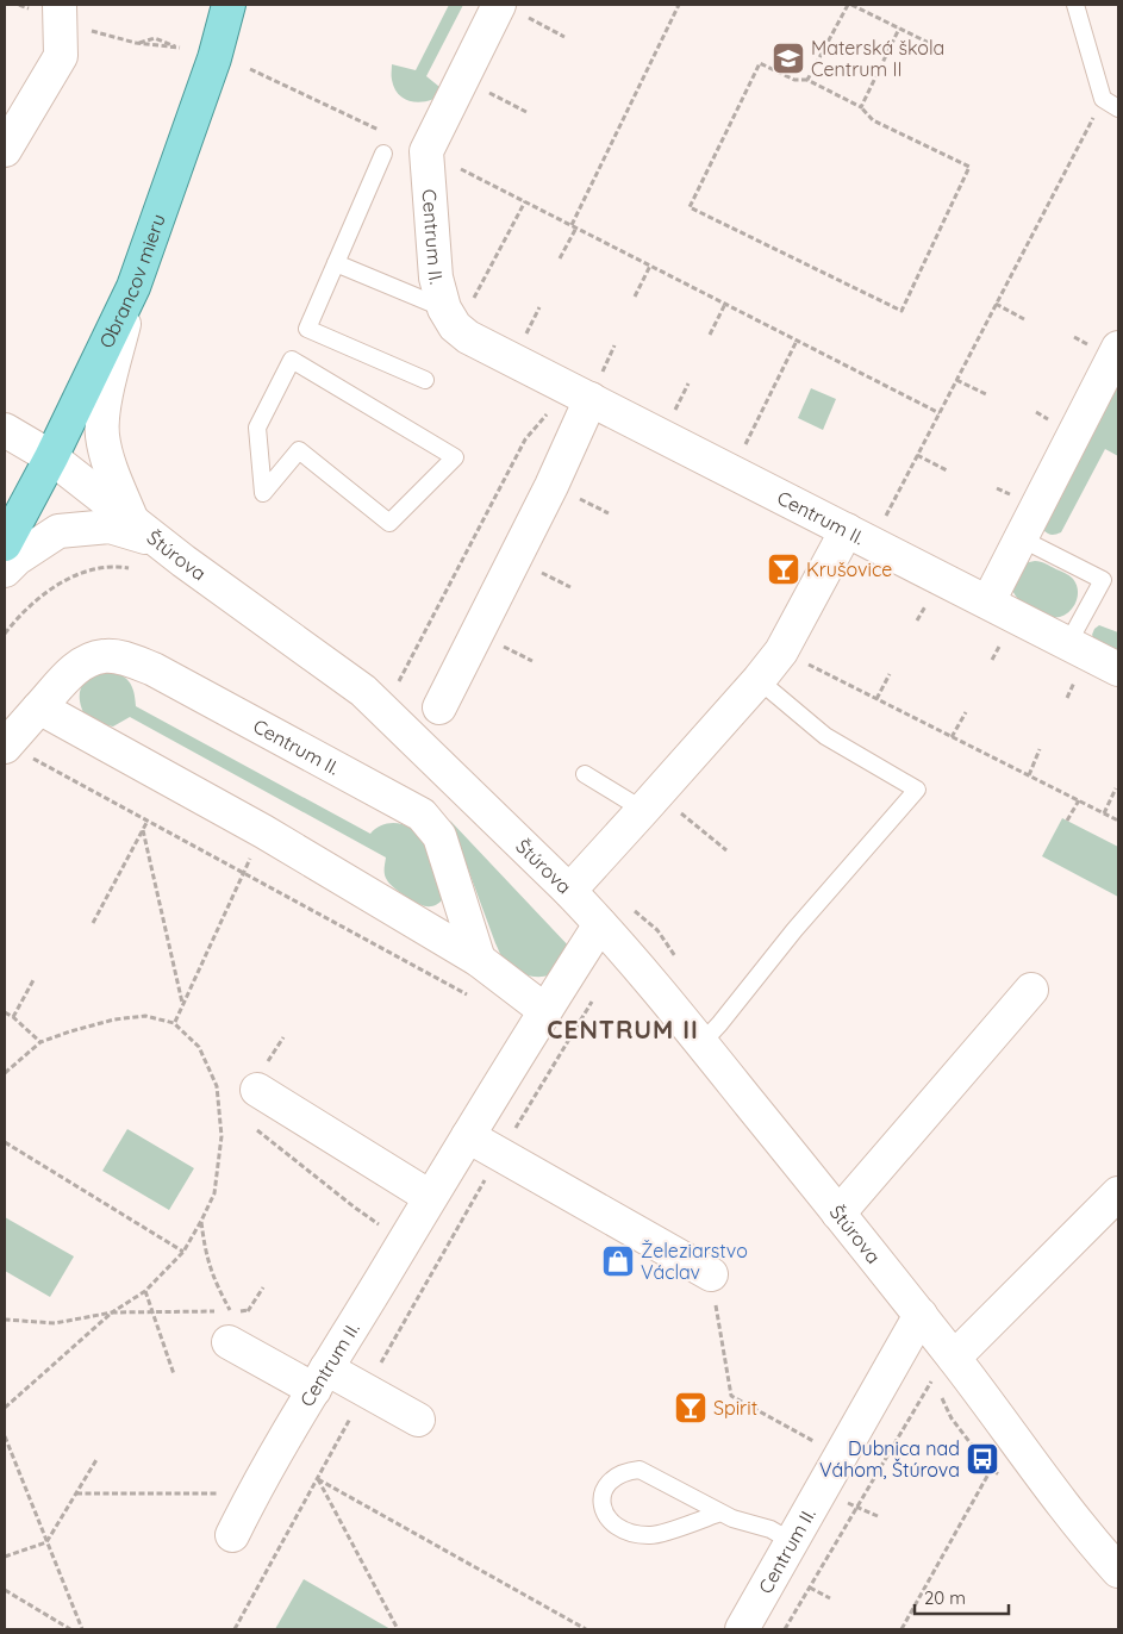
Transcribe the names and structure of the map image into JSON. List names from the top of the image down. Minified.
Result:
{"streets":{"main road":["Obrancov mieru"],"street":["Centrum II.","Štúrova"]},"crossings":[["Centrum II.","Štúrova"],["Obrancov mieru","Štúrova"]],"districts":["CENTRUM II"],"places":{"school or university":["Materská škola Centrum II"],"bar":["Krušovice","Spirit"],"shop":["Železiarstvo Václav"],"bus stop":["Dubnica nad Váhom, Štúrova"]},"scale_bar":"20 m"}
